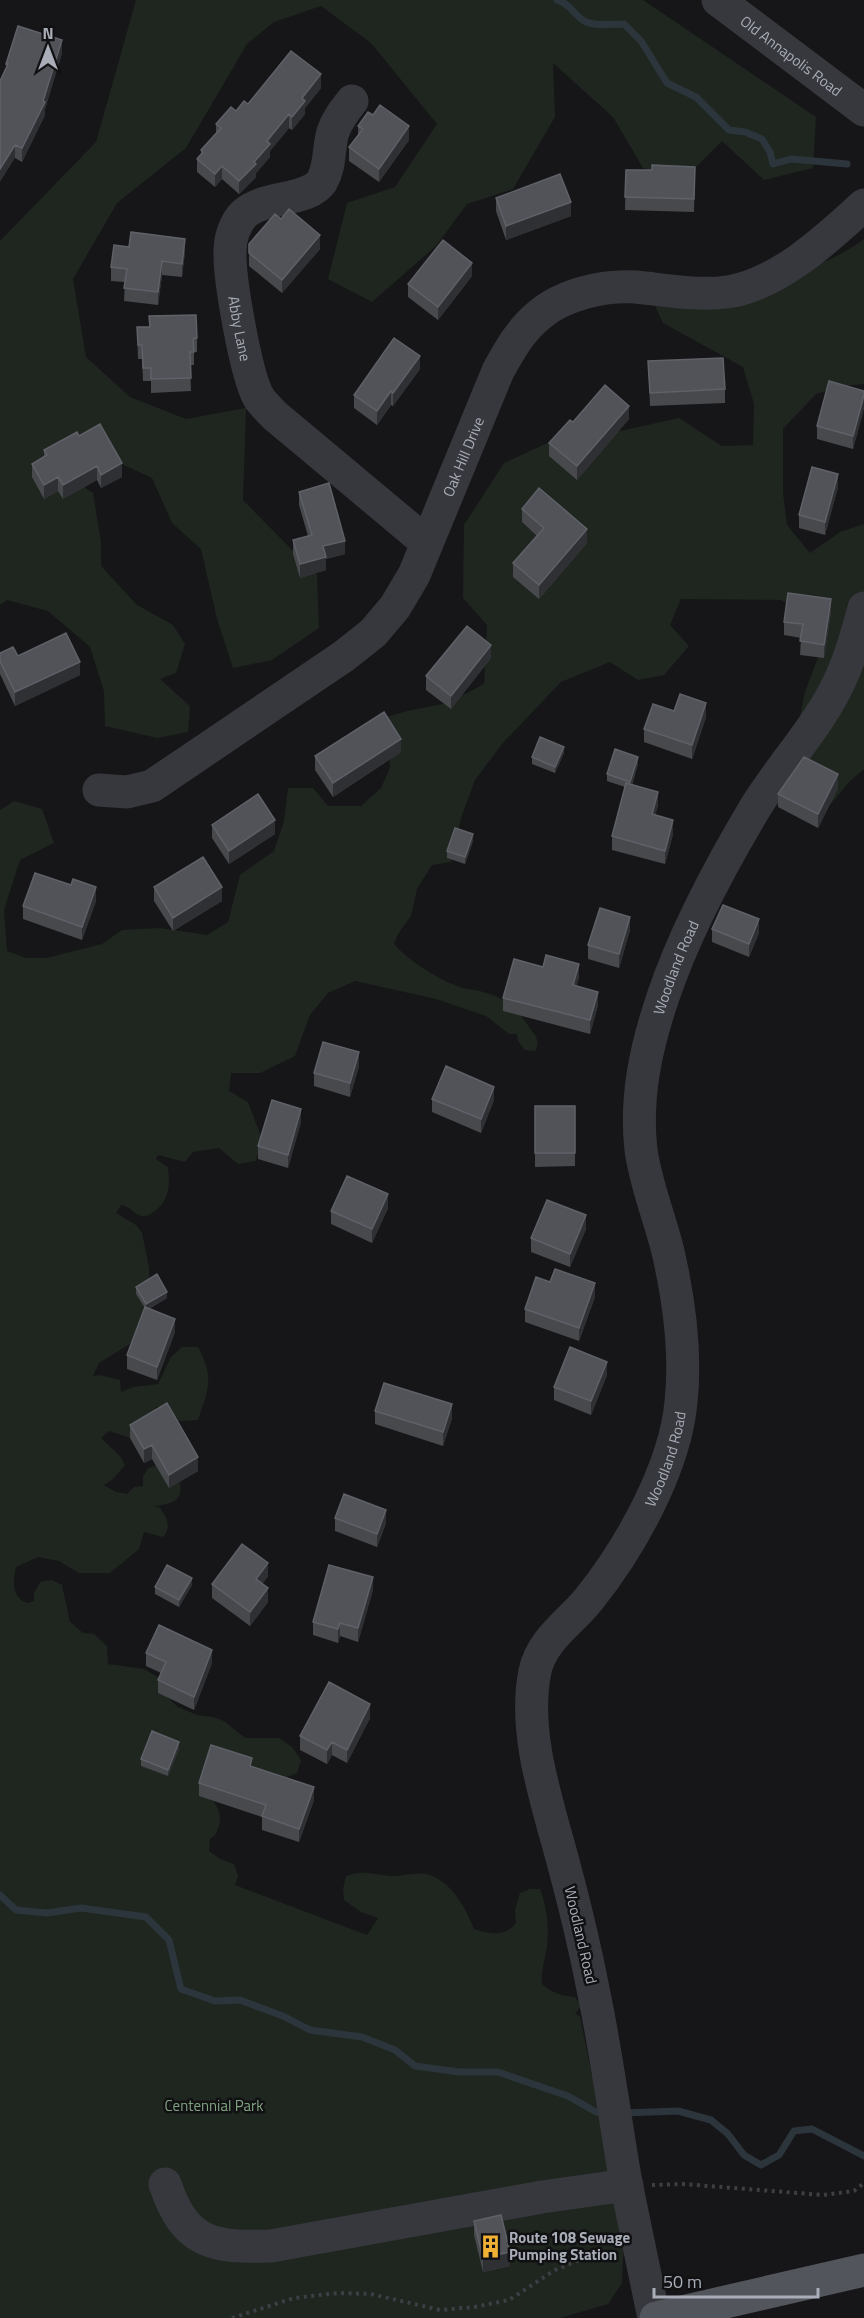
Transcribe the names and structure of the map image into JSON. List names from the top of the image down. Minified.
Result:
{"streets":{"street":["Old Annapolis Road","Abby Lane","Oak Hill Drive","Woodland Road"]},"crossings":[["Abby Lane","Oak Hill Drive"]],"parks":["Centennial Park"],"places":{"building":["Route 108 Sewage Pumping Station"]},"scale_bar":"50 m","north":"top"}
